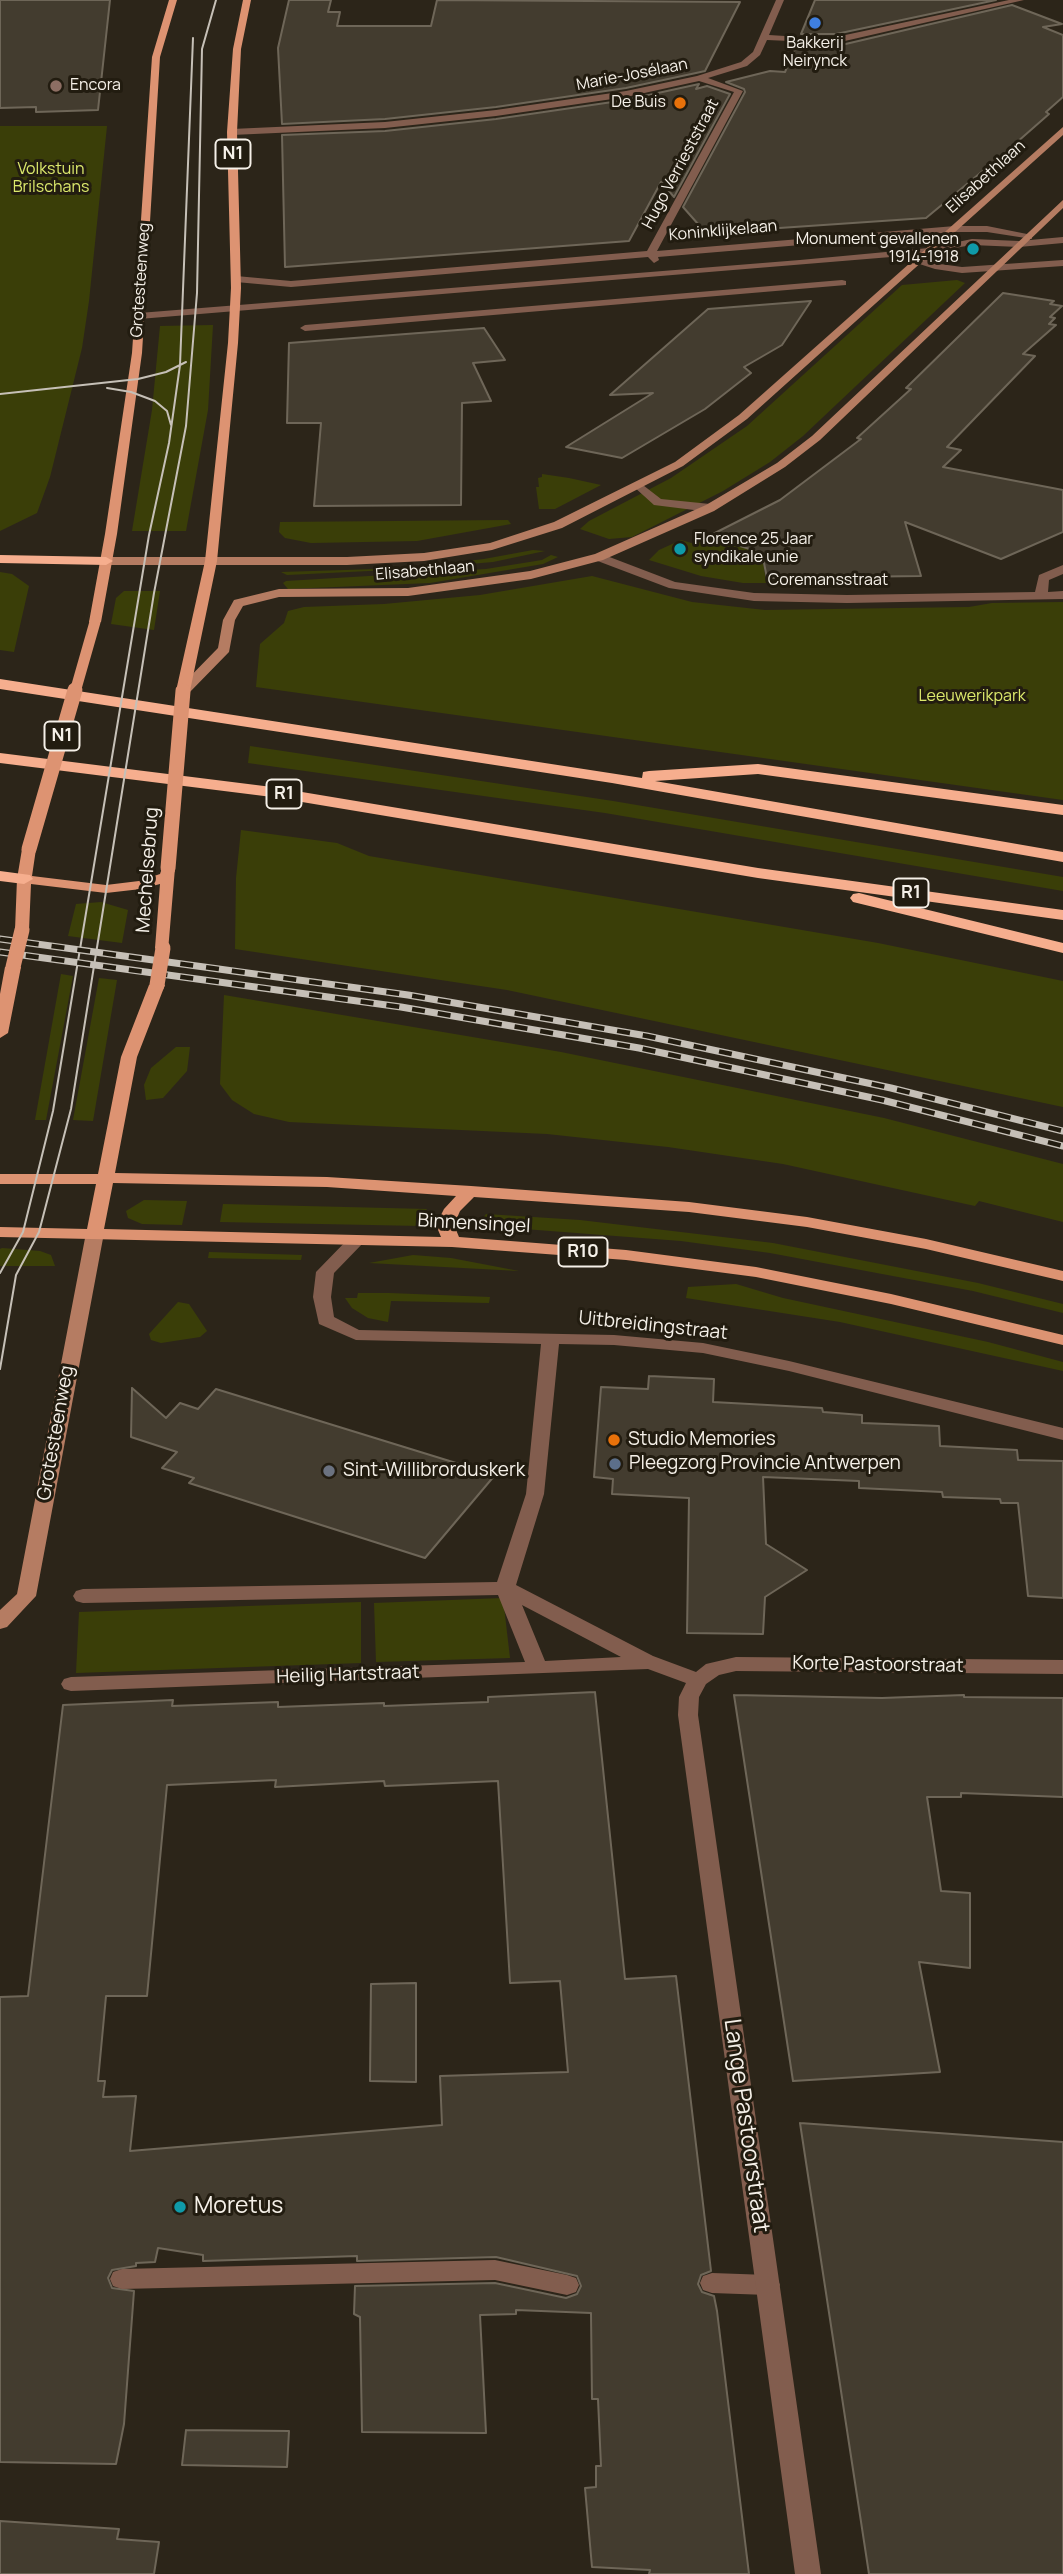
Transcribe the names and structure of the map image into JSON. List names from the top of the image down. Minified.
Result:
{"streets":{"highway":["R1"],"main road":["N1","Elisabethlaan","Grotesteenweg","Mechelsebrug","Binnensingel","R10"],"street":["Marie-Josélaan","Hugo Verrieststraat","Koninklijkelaan","Coremansstraat","Uitbreidingstraat","Korte Pastoorstraat","Heilig Hartstraat","Lange Pastoorstraat"]},"crossings":[["Marie-Josélaan","N1"],["Marie-Josélaan","Hugo Verrieststraat"],["N1","Elisabethlaan"],["N1","Koninklijkelaan"],["N1","Grotesteenweg"],["N1","Mechelsebrug"],["Hugo Verrieststraat","Koninklijkelaan"],["Elisabethlaan","Koninklijkelaan"],["Elisabethlaan","Grotesteenweg"],["Elisabethlaan","Coremansstraat"],["Elisabethlaan","Mechelsebrug"],["Koninklijkelaan","Grotesteenweg"],["Grotesteenweg","Mechelsebrug"],["Grotesteenweg","Binnensingel"],["Mechelsebrug","Binnensingel"],["Binnensingel","Uitbreidingstraat"],["Korte Pastoorstraat","Lange Pastoorstraat"]],"parks":["Volkstuin Brilschans","Leeuwerikpark"],"places":["Bakkerij Neirynck","Encora","De Buis","Monument gevallenen 1914-1918","Florence 25 Jaar syndikale unie","Studio Memories","Pleegzorg Provincie Antwerpen","Sint-Willibrorduskerk","Moretus"]}
